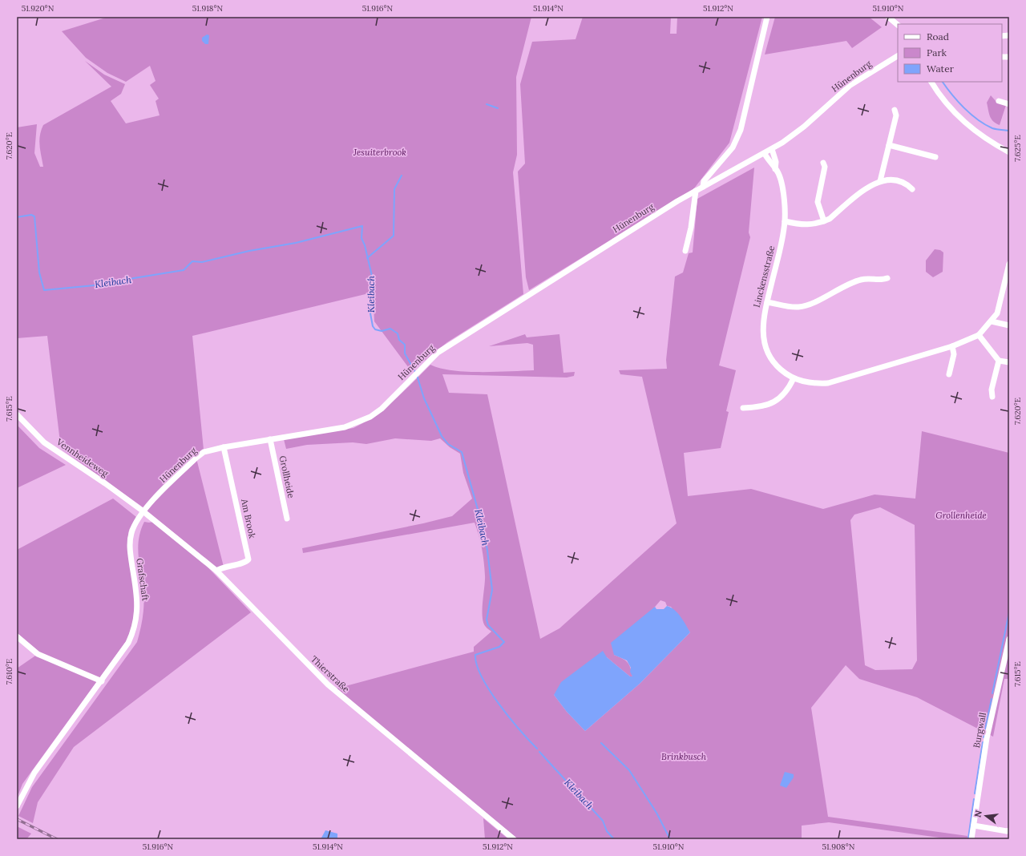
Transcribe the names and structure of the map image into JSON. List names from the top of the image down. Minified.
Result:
{"streets":{"street":["Hünenburg","Linckensstraße","Vennheideweg","Grollheide","Am Brook","Grafschaft","Thierstraße","Burgwall"]},"crossings":[["Hünenburg","Linckensstraße"],["Hünenburg","Vennheideweg"],["Hünenburg","Grollheide"],["Hünenburg","Am Brook"],["Hünenburg","Grafschaft"],["Hünenburg","Thierstraße"],["Vennheideweg","Grafschaft"],["Vennheideweg","Thierstraße"],["Am Brook","Thierstraße"],["Grafschaft","Thierstraße"]],"water":["Kleibach"],"parks":["Jesuiterbrook","Grollenheide","Brinkbusch"],"legend":["Road","Park","Water"],"north":"left","coordinates":["51.920°N","51.918°N","51.916°N","51.914°N","51.912°N","51.910°N","7.620°E","7.625°E","7.615°E","7.610°E","51.908°N"]}
